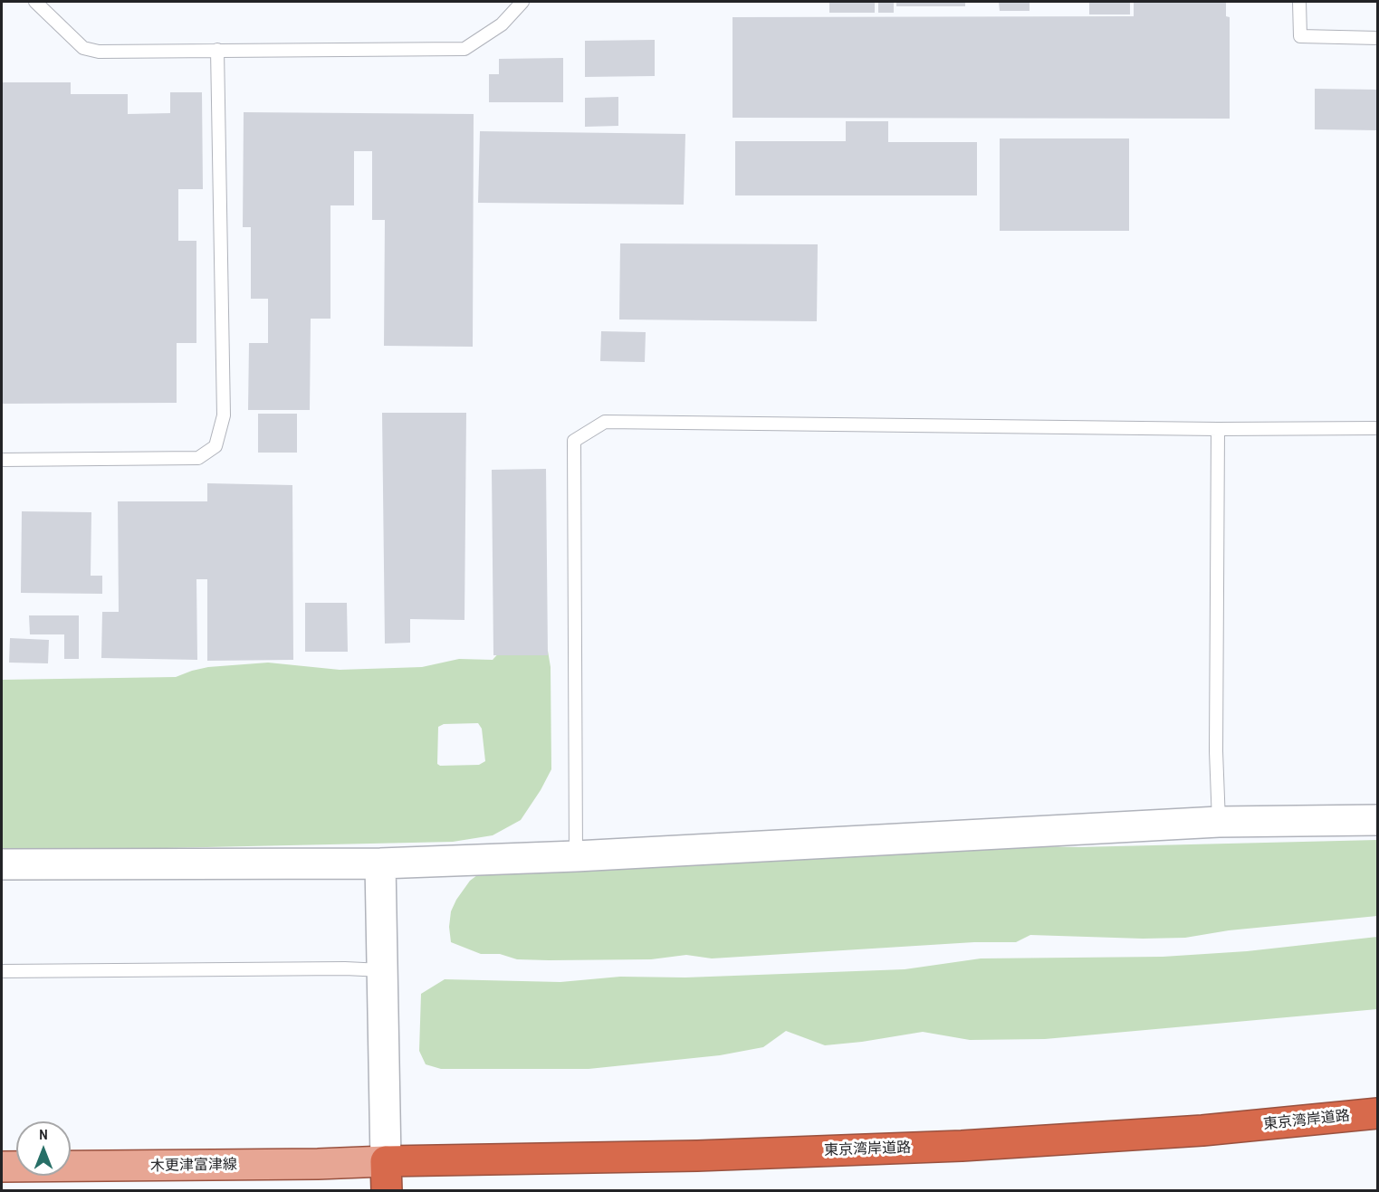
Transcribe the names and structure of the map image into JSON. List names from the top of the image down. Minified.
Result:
{"streets":{"highway":["東京湾岸道路"],"main road":["木更津富津線"]},"crossings":[["東京湾岸道路","木更津富津線"]],"north":"top"}
